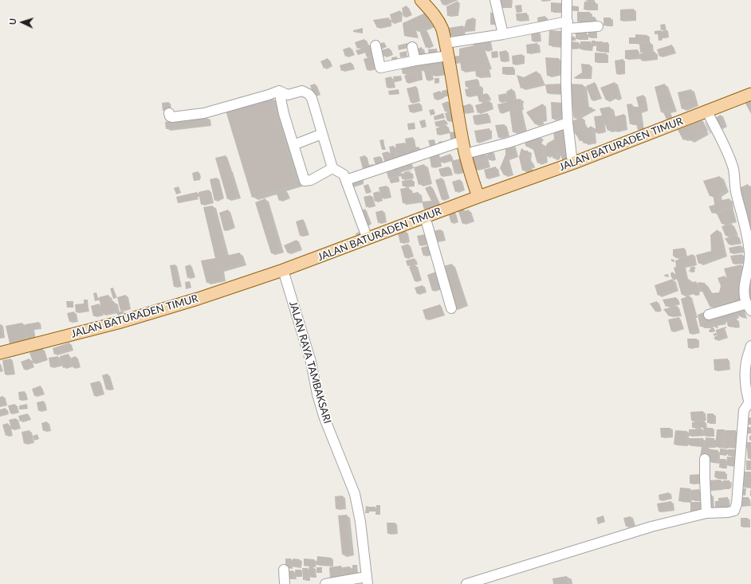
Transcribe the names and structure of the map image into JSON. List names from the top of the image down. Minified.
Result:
{"streets":{"main road":["JALAN BATURADEN TIMUR"],"street":["JALAN RAYA TAMBAKSARI"]},"crossings":[["JALAN BATURADEN TIMUR","JALAN RAYA TAMBAKSARI"]],"north":"left"}
